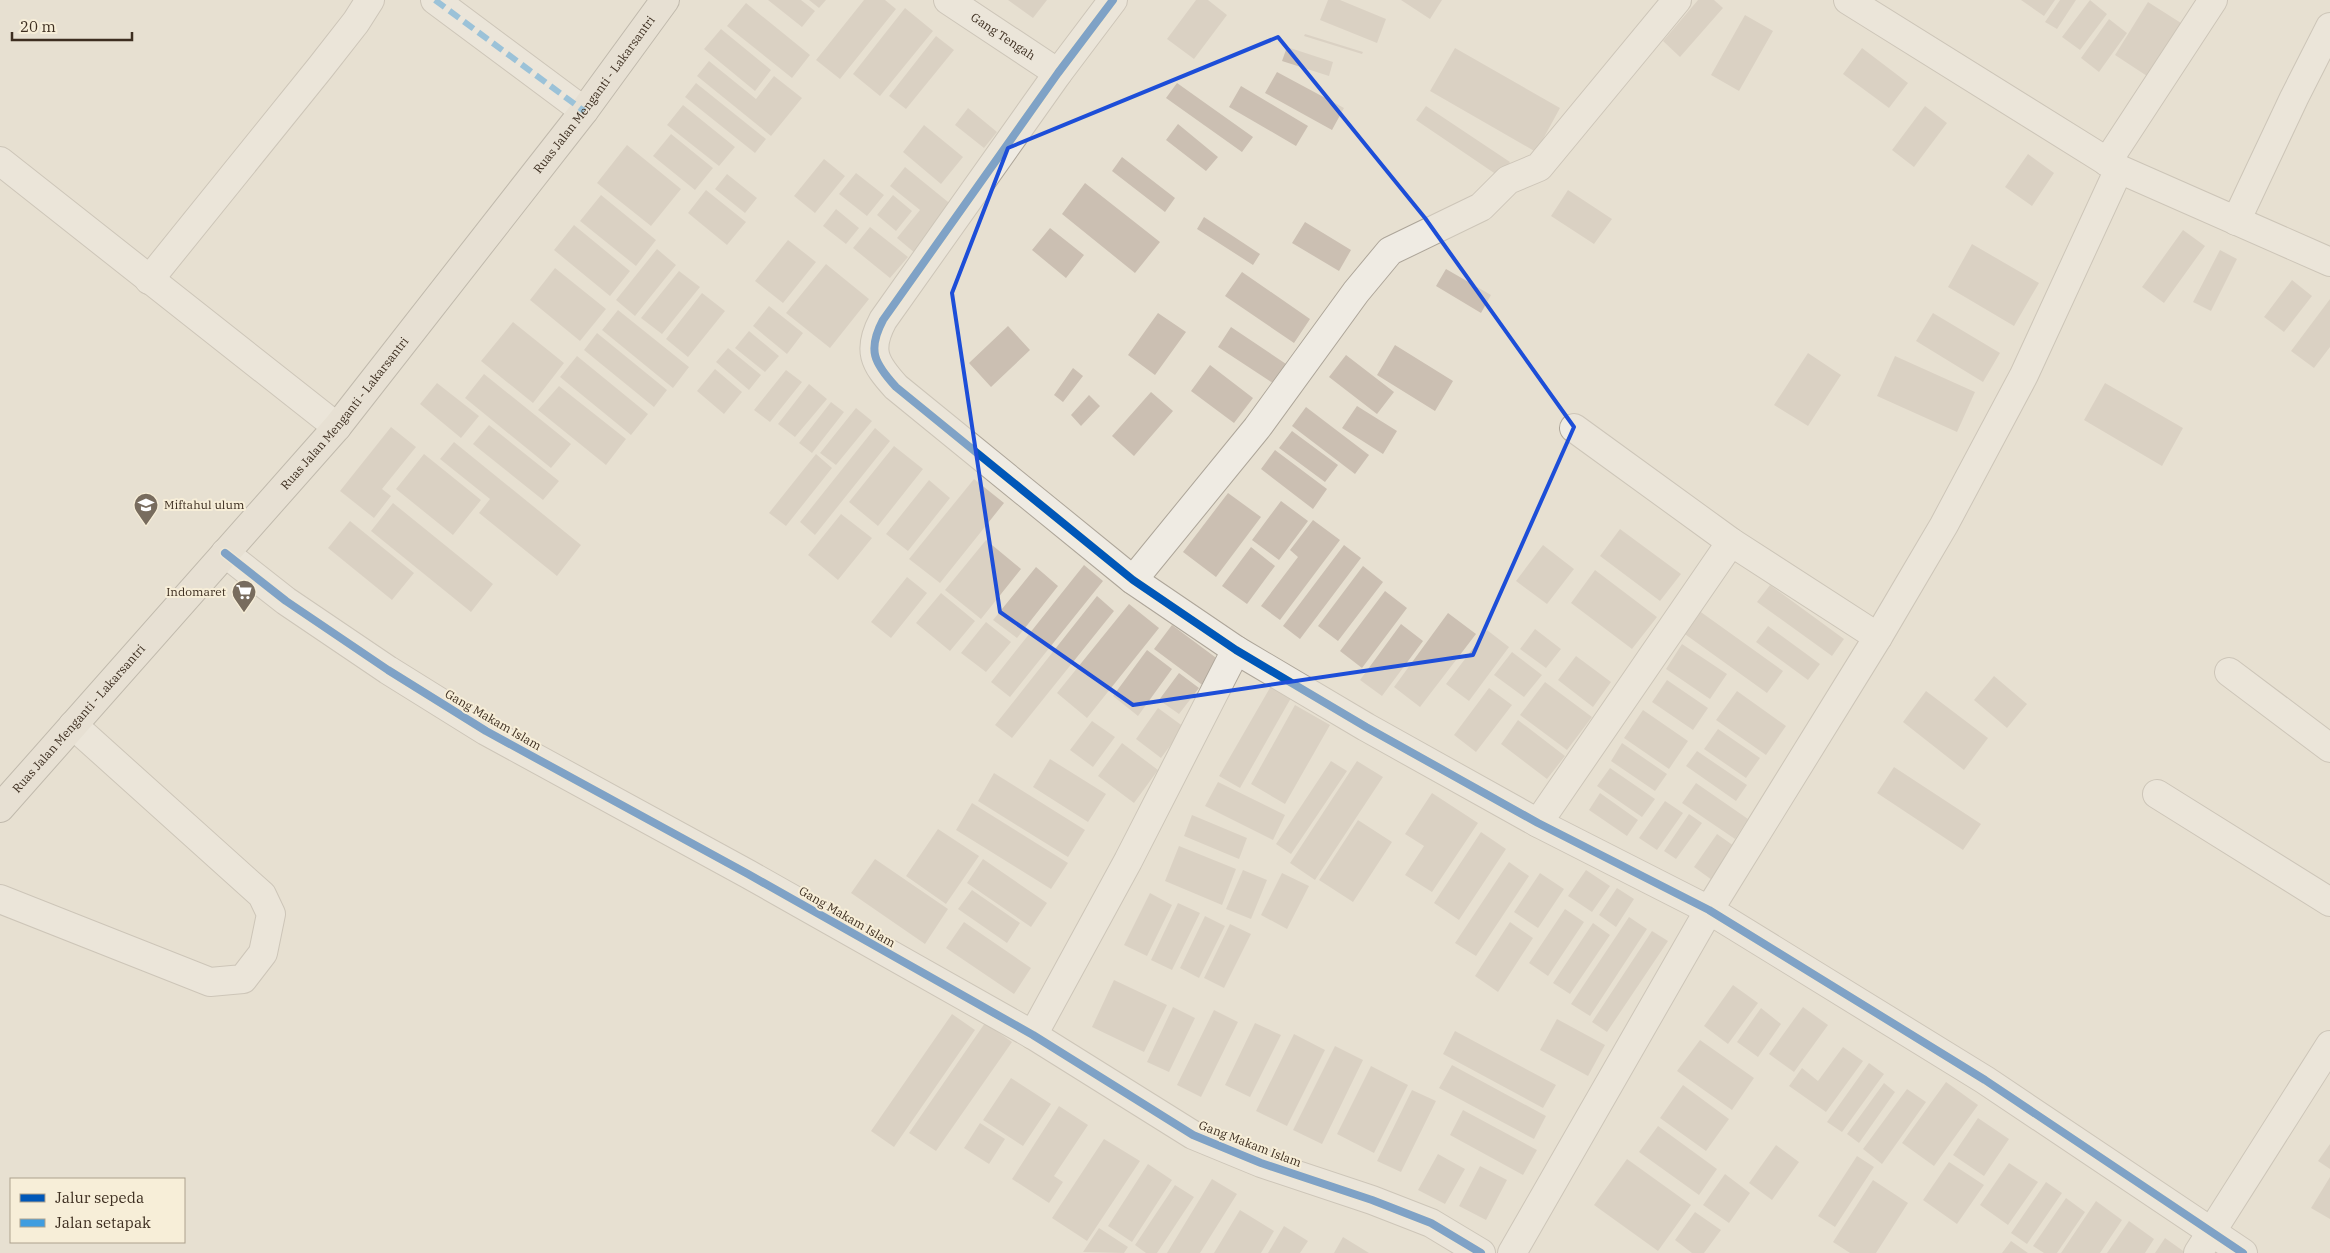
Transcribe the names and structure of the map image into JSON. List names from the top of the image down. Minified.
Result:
{"streets":{"main road":["Ruas Jalan Menganti - Lakarsantri"],"street":["Gang Tengah","Gang Makam Islam"]},"crossings":[["Ruas Jalan Menganti - Lakarsantri","Gang Makam Islam"]],"places":{"school or university":["Miftahul ulum"],"supermarket":["Indomaret"]},"legend":["Jalur sepeda","Jalan setapak"],"scale_bar":"20 m"}
